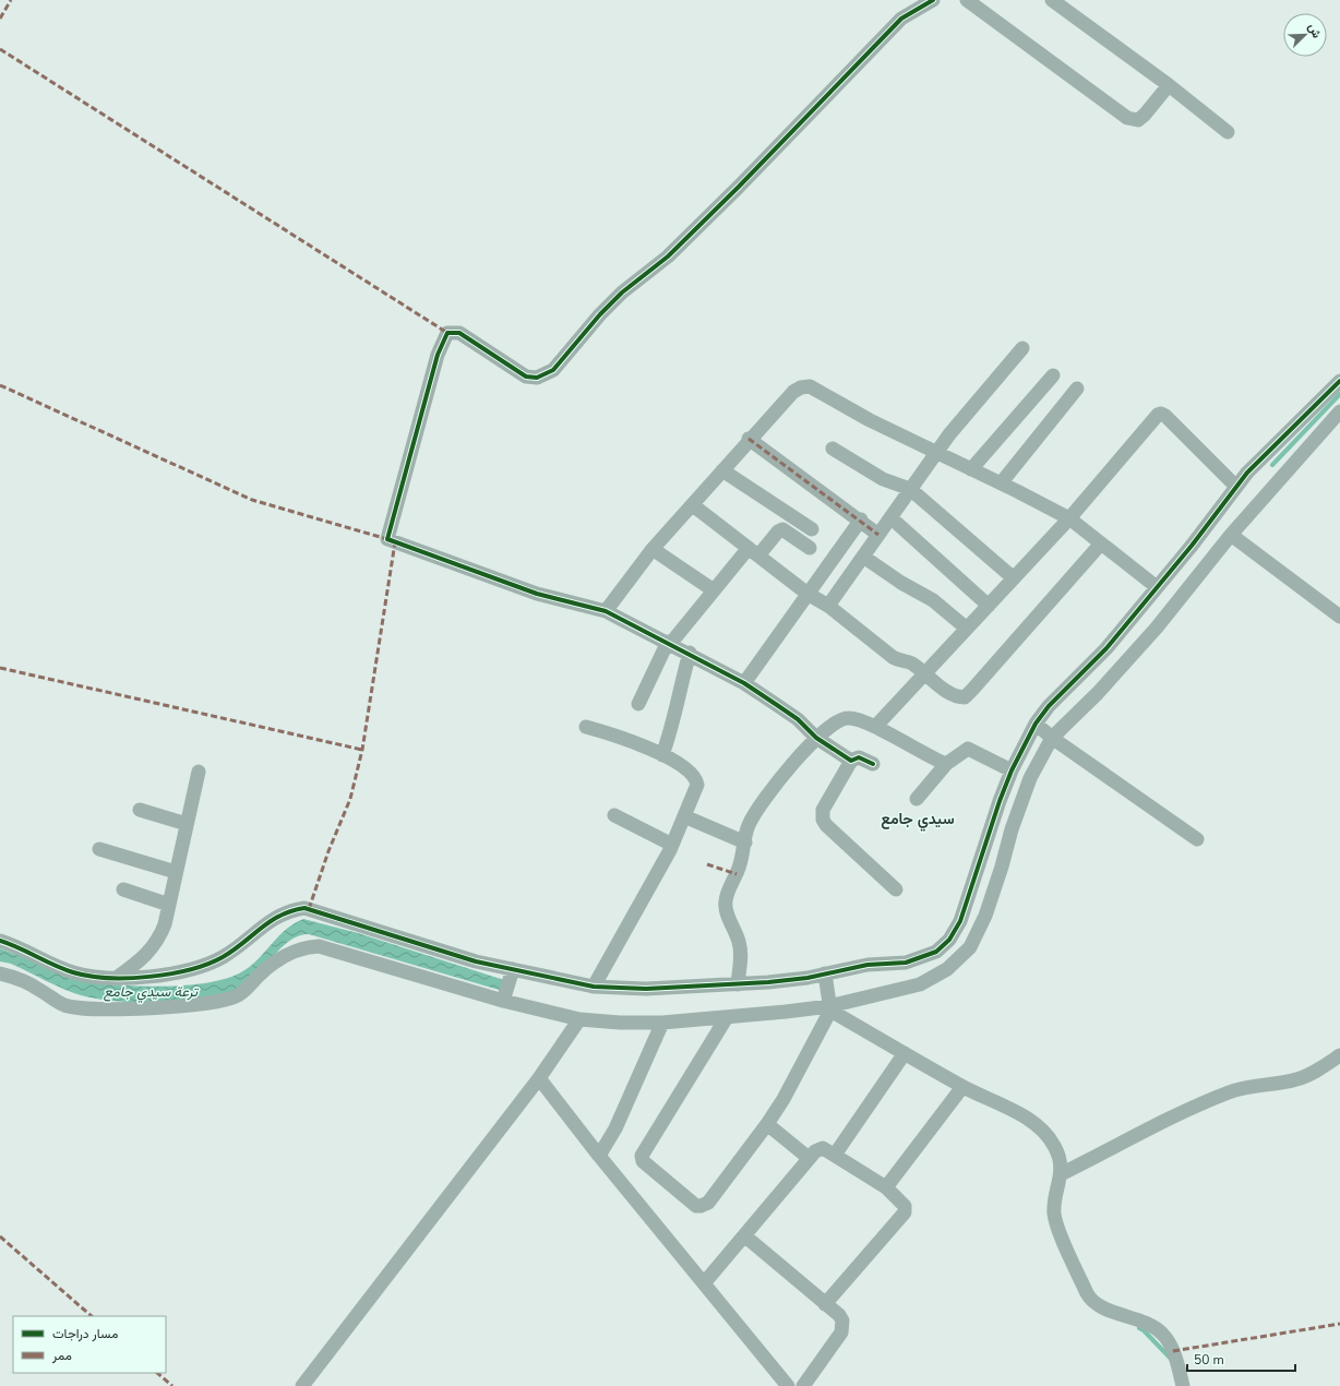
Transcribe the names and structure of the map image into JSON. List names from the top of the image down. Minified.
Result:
{"districts":["سيدي جامع"],"water":["ترعة سيدي جامع"],"legend":["مسار دراجات","ممر"],"scale_bar":"50 m","north":"top right"}
